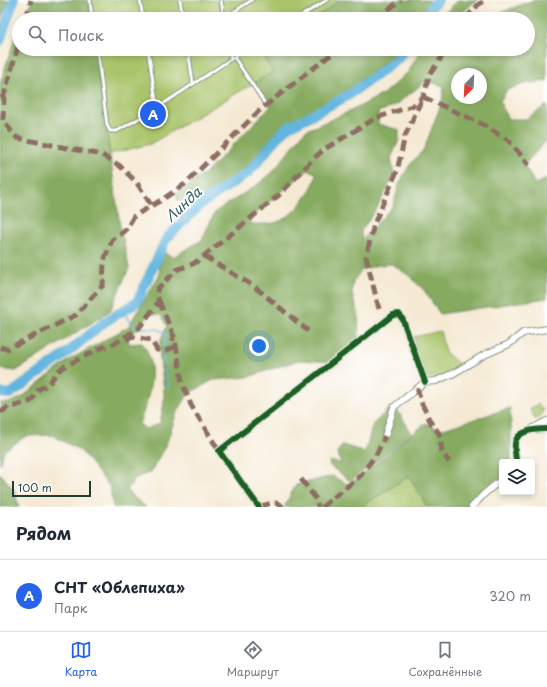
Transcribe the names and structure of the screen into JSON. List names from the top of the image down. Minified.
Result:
{"water":["Линда"],"scale_bar":"100 m","north":"bottom left","page":{"search":"Поиск","pins":"A","scale":"100 m","heading":"Рядом","list":[{"mark":"A","name":"СНТ «Облепиха»","note":"Парк","value":"320 m"}],"nav":["Карта","Маршрут","Сохранённые"]}}
